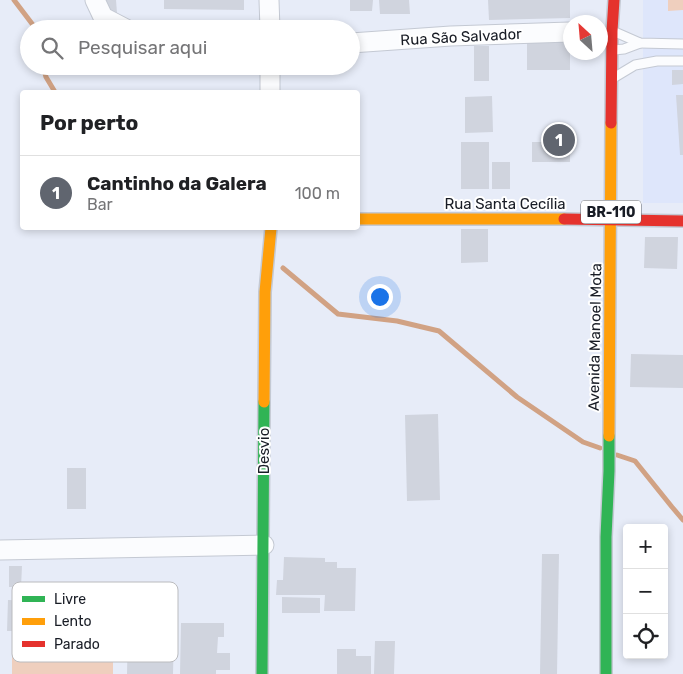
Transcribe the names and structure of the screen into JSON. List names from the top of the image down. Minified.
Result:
{"streets":{"street":["Rua São Salvador","Rua Santa Cecília","BR-110","Avenida Manoel Mota","Desvio"]},"crossings":[["Rua Santa Cecília","Avenida Manoel Mota"]],"legend":["Livre","Lento","Parado"],"north":"top left","page":{"search":"Pesquisar aqui","heading":"Por perto","pins":"1","list":[{"mark":"1","name":"Cantinho da Galera","note":"Bar","value":"100 m"}],"map_buttons":["+","−"]}}
